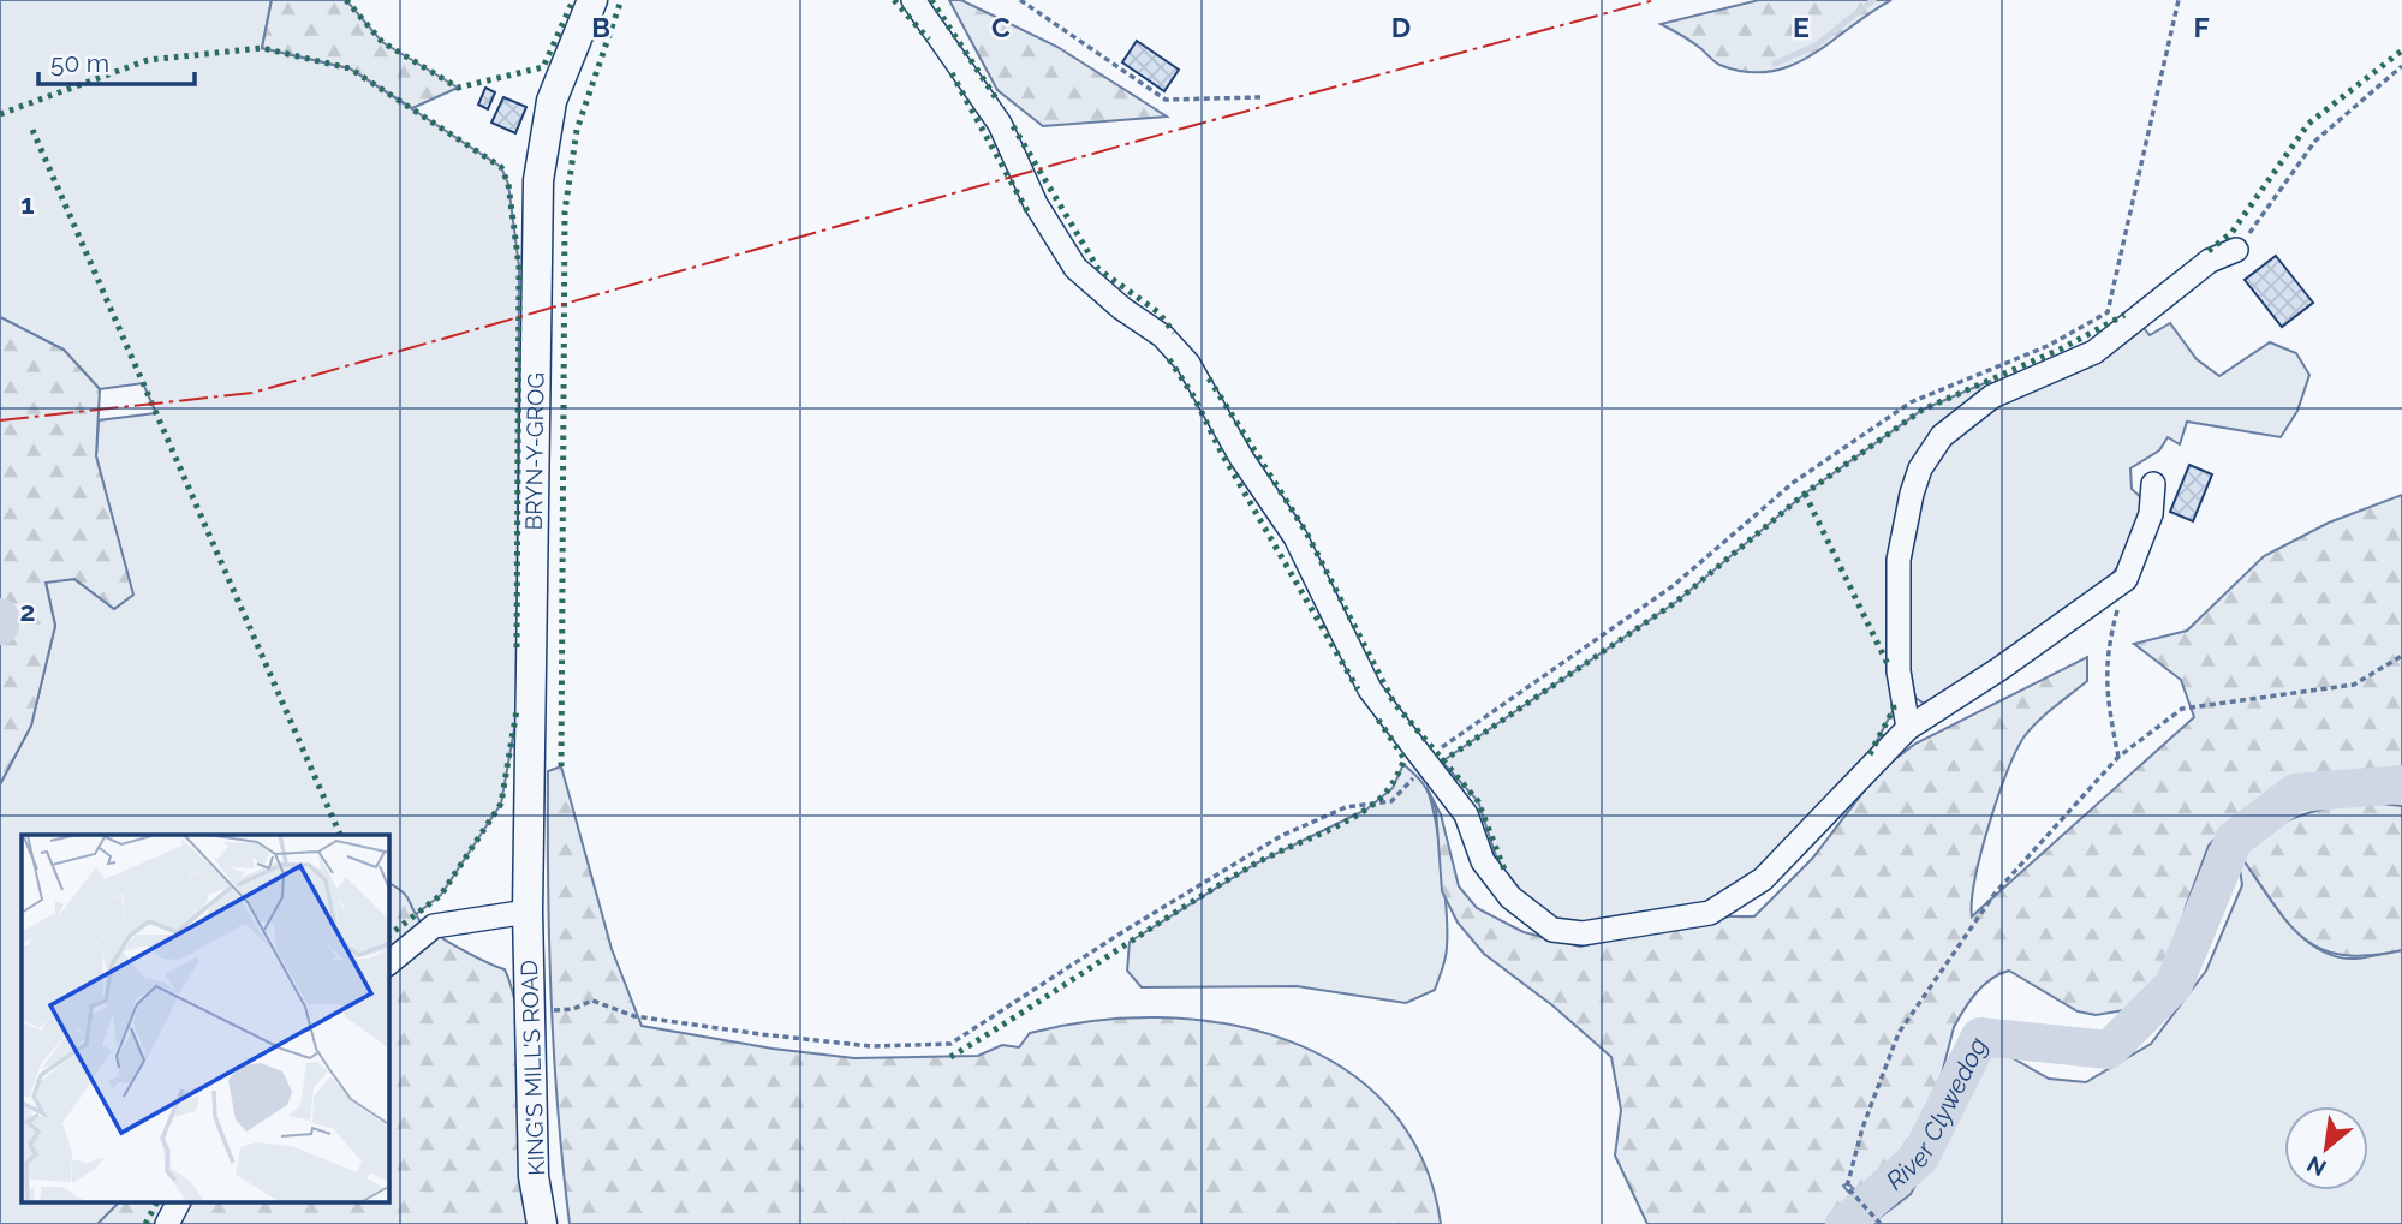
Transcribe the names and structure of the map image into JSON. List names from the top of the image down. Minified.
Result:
{"streets":{"main road":["BRYN-Y-GROG","KING'S MILL'S ROAD"]},"crossings":[["BRYN-Y-GROG","KING'S MILL'S ROAD"]],"water":["River Clywedog"],"scale_bar":"50 m","north":"bottom left","grid":{"columns":["B","C","D","E","F"],"rows":["1","2"]}}
